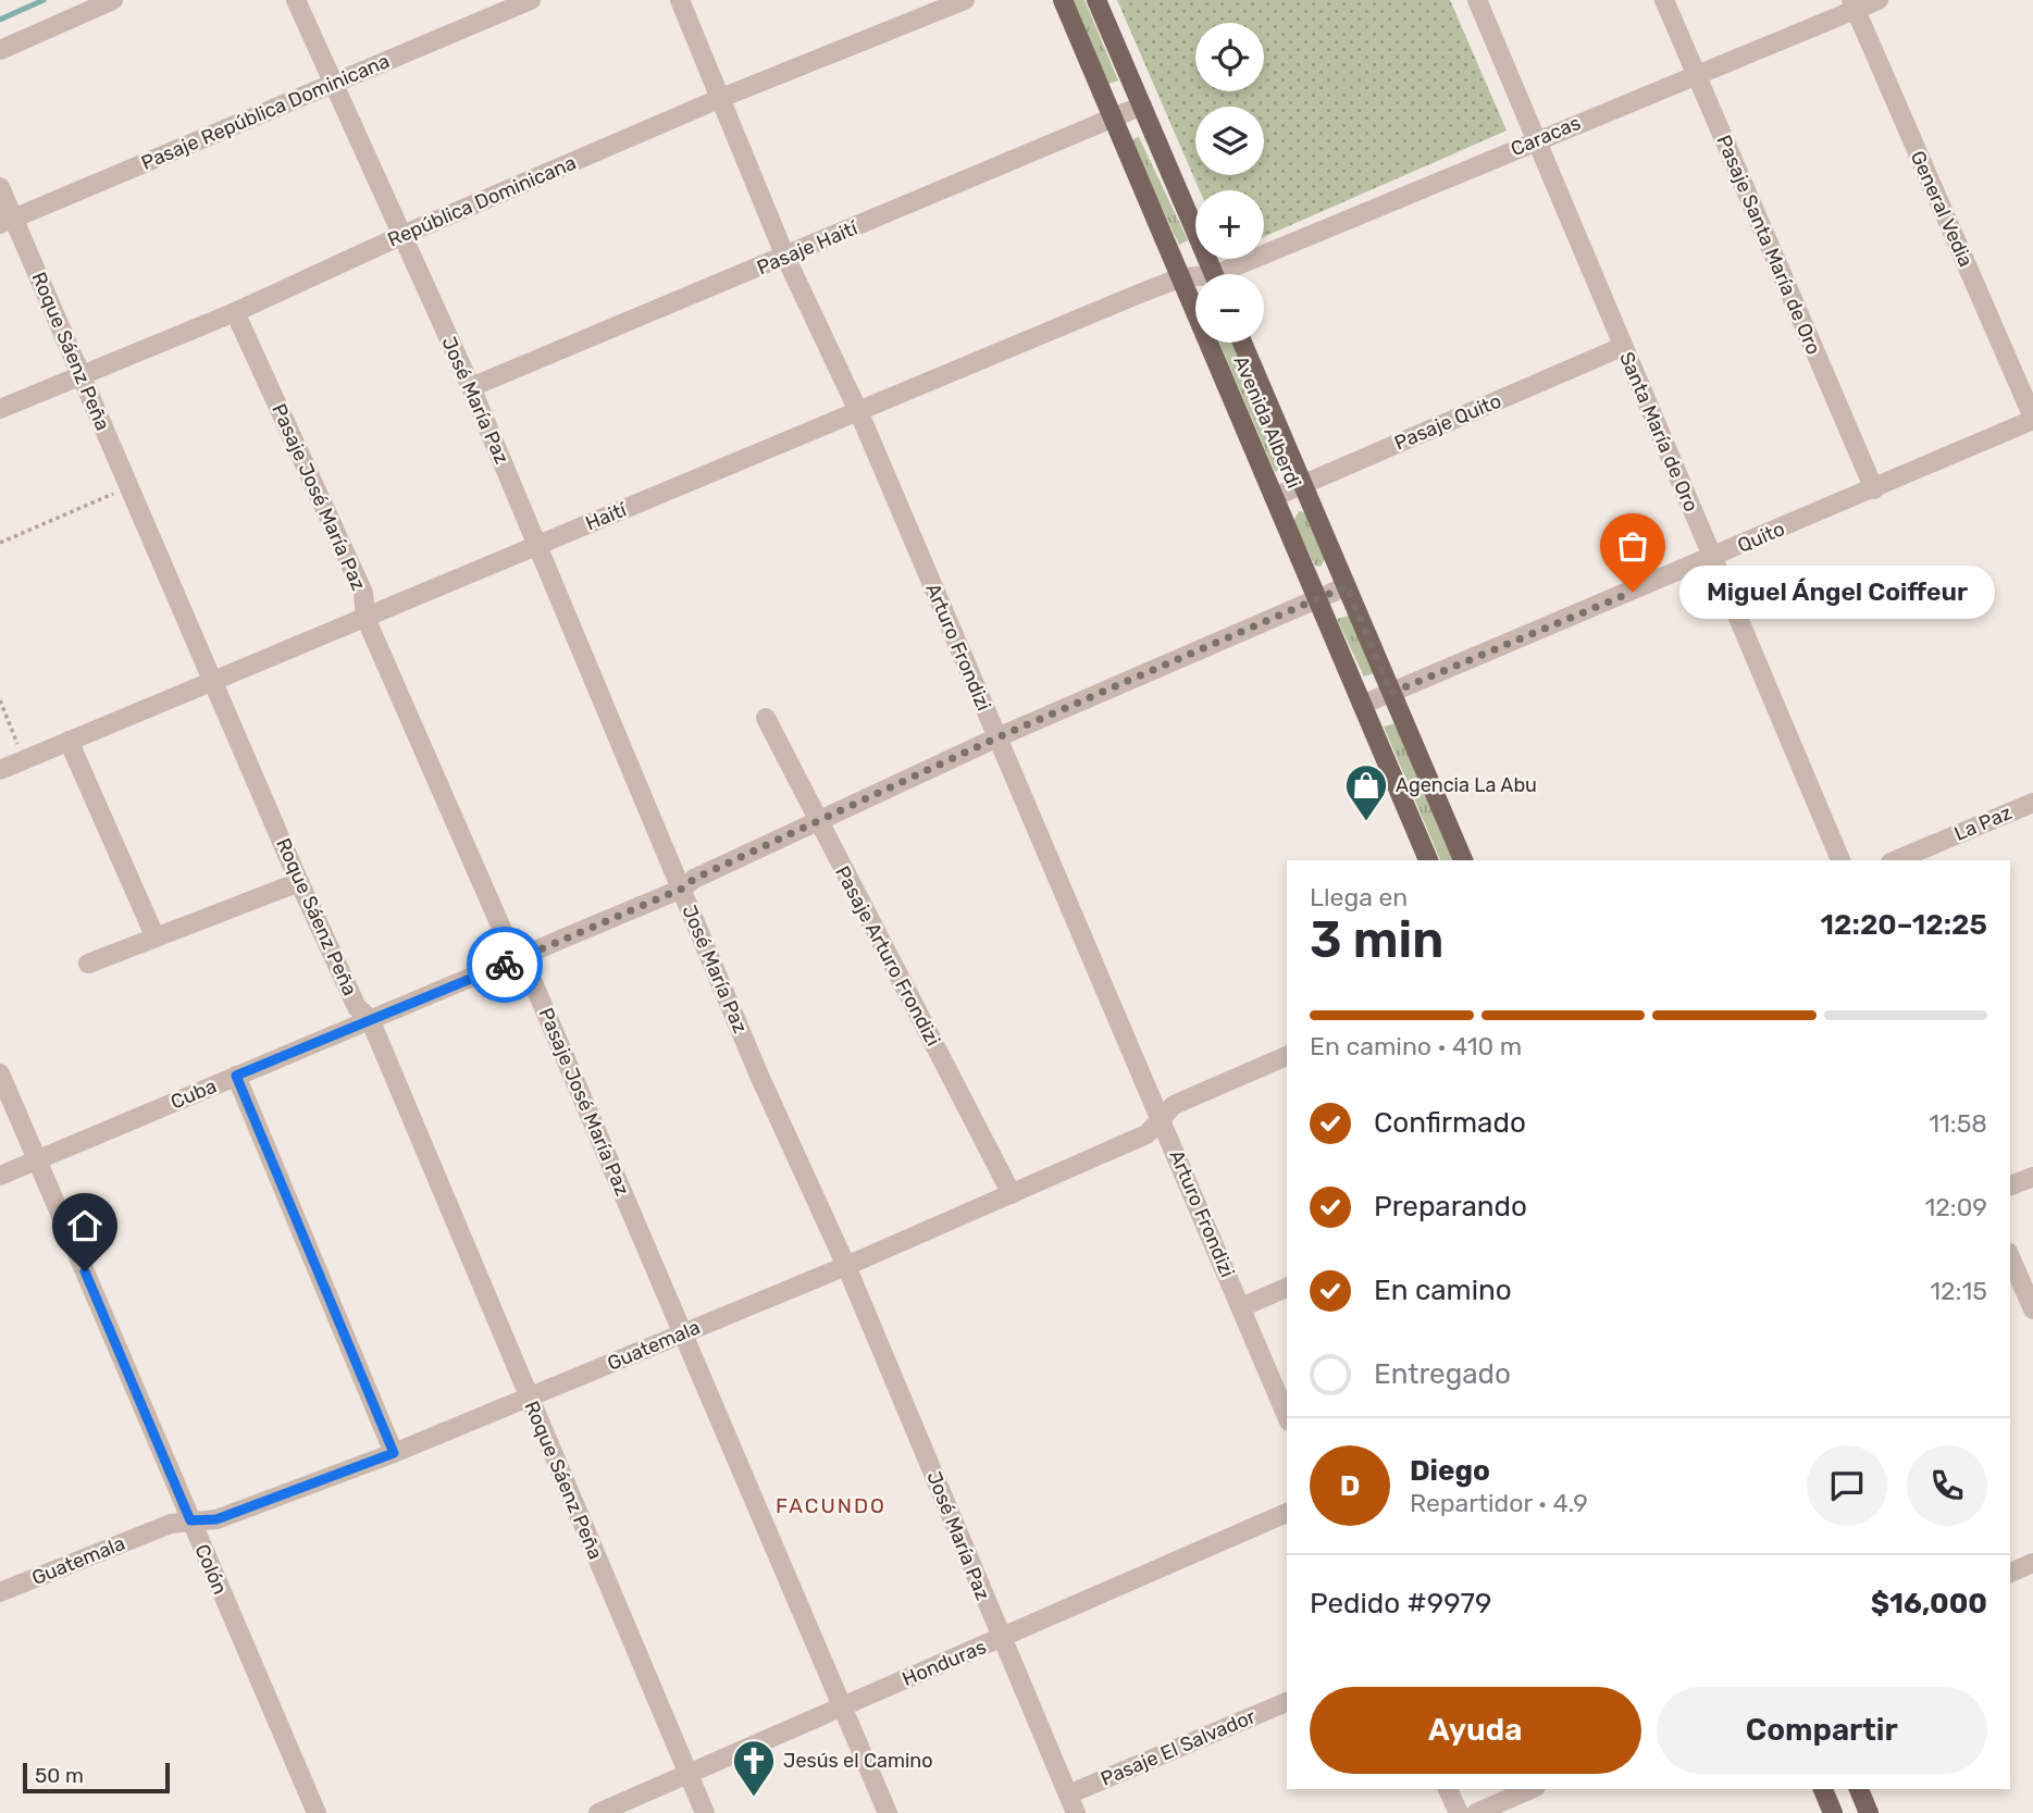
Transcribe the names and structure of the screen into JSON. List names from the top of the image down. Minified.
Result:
{"streets":{"main road":["Avenida Alberdi"],"street":["Pasaje República Dominicana","Caracas","República Dominicana","General Vedia","Pasaje Santa María de Oro","Pasaje Haití","Roque Sáenz Peña","José María Paz","Pasaje Quito","Santa María de Oro","Pasaje José María Paz","Haití","Quito","Arturo Frondizi","La Paz","Pasaje Arturo Frondizi","Cuba","Guatemala","Colón","Honduras","Pasaje El Salvador"]},"crossings":[["Pasaje República Dominicana","Roque Sáenz Peña"],["Pasaje República Dominicana","José María Paz"],["Caracas","General Vedia"],["Caracas","Pasaje Santa María de Oro"],["Caracas","Santa María de Oro"],["República Dominicana","Roque Sáenz Peña"],["República Dominicana","José María Paz"],["República Dominicana","Pasaje José María Paz"],["República Dominicana","Arturo Frondizi"],["General Vedia","Quito"],["Pasaje Santa María de Oro","Quito"],["Pasaje Haití","José María Paz"],["Pasaje Haití","Avenida Alberdi"],["Pasaje Haití","Arturo Frondizi"],["Roque Sáenz Peña","Haití"],["Roque Sáenz Peña","Cuba"],["Roque Sáenz Peña","Guatemala"],["Roque Sáenz Peña","Honduras"],["José María Paz","Haití"],["José María Paz","Cuba"],["José María Paz","Guatemala"],["José María Paz","Honduras"],["José María Paz","Pasaje El Salvador"],["Avenida Alberdi","Pasaje Quito"],["Avenida Alberdi","Haití"],["Avenida Alberdi","Quito"],["Avenida Alberdi","Cuba"],["Pasaje Quito","Santa María de Oro"],["Santa María de Oro","Quito"],["Pasaje José María Paz","Haití"],["Pasaje José María Paz","Cuba"],["Pasaje José María Paz","Guatemala"],["Pasaje José María Paz","Honduras"],["Haití","Arturo Frondizi"],["Arturo Frondizi","Cuba"],["Arturo Frondizi","Guatemala"],["Pasaje Arturo Frondizi","Cuba"],["Pasaje Arturo Frondizi","Guatemala"],["Cuba","Colón"],["Guatemala","Colón"]],"districts":["FACUNDO"],"places":{"other":["Miguel Ángel Coiffeur"],"shop":["Agencia La Abu"],"church":["Jesús el Camino"]},"scale_bar":"50 m","page":{"map_buttons":["+","−"],"bubble":"Miguel Ángel Coiffeur","heading":["3 min","Llega en","12:20–12:25"],"panel":["Diego","Repartidor · 4.9","Pedido #9979","$16,000"],"bar":"En camino · 410 m","list":[["Confirmado","11:58"],["Preparando","12:09"],["En camino","12:15"],"Entregado"],"round":"D","buttons":["Ayuda","Compartir"],"scale":"50 m"}}
